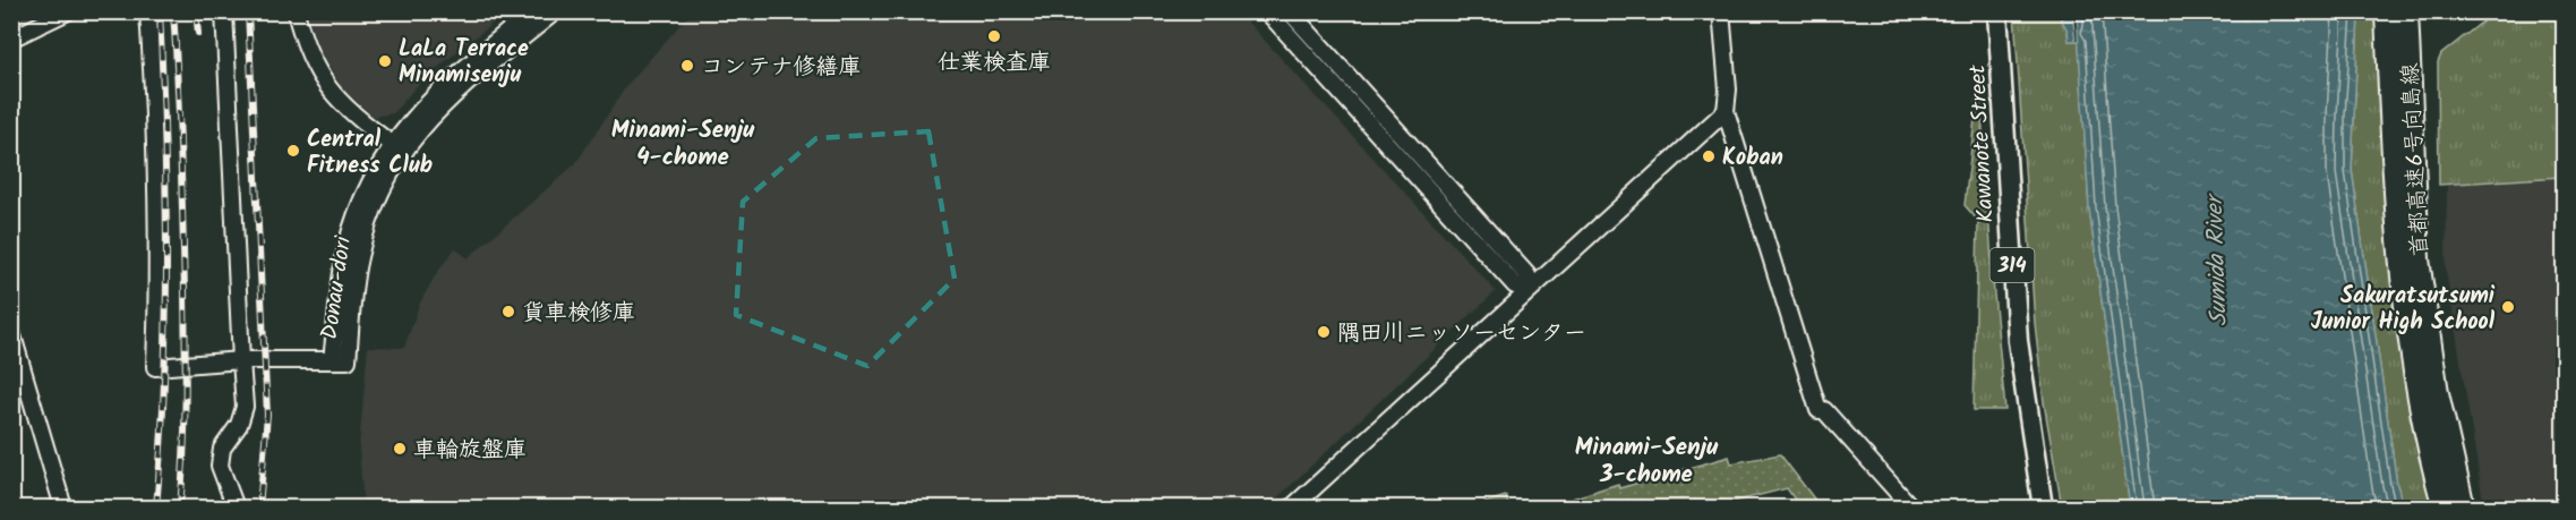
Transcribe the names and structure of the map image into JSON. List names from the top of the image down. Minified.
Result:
{"streets":{"highway":["首都高速6号向島線"],"main road":["Kawanote Street","314"],"street":["Donau-dori"]},"districts":["Minami-Senju 4-chome","Minami-Senju 3-chome"],"water":["Sumida River"],"places":["仕業検査庫","LaLa Terrace Minamisenju","コンテナ修繕庫","Central Fitness Club","Koban","Sakuratsutsumi Junior High School","貨車検修庫","隅田川ニッソーセンター","車輪旋盤庫"]}
